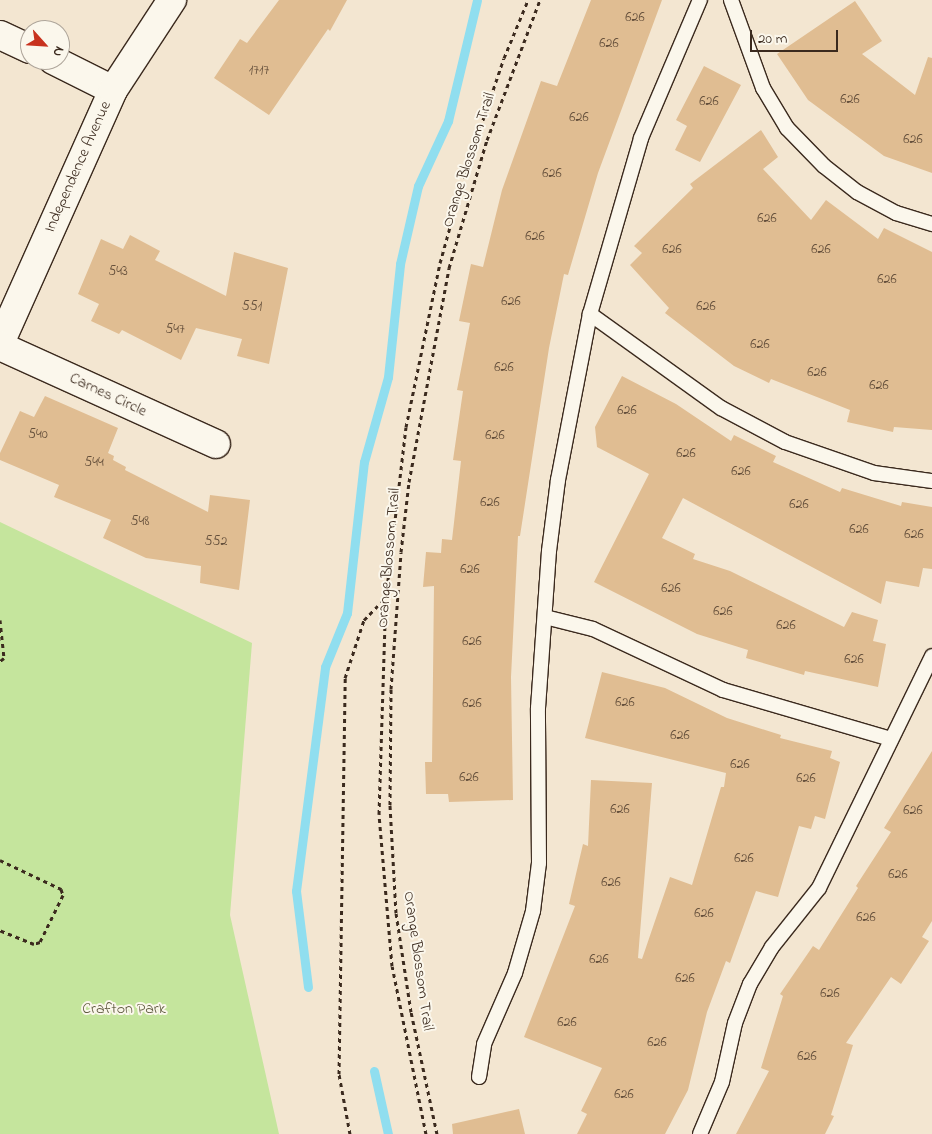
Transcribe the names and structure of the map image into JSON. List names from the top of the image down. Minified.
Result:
{"streets":{"street":["Independence Avenue","Carnes Circle"],"path":["Orange Blossom Trail"]},"crossings":[["Independence Avenue","Carnes Circle"]],"parks":["Crafton Park"],"house_numbers":["626","626","1717","626","626","626","626","626","626","626","626","626","543","626","626","551","626","547","626","626","626","626","626","540","626","626","544","626","626","626","548","626","626","552","626","626","626","626","626","626","626","626","626","626","626","626","626","626","626","626","626","626","626","626","626","626","626","626","626","626"],"scale_bar":"20 m","north":"bottom right"}
